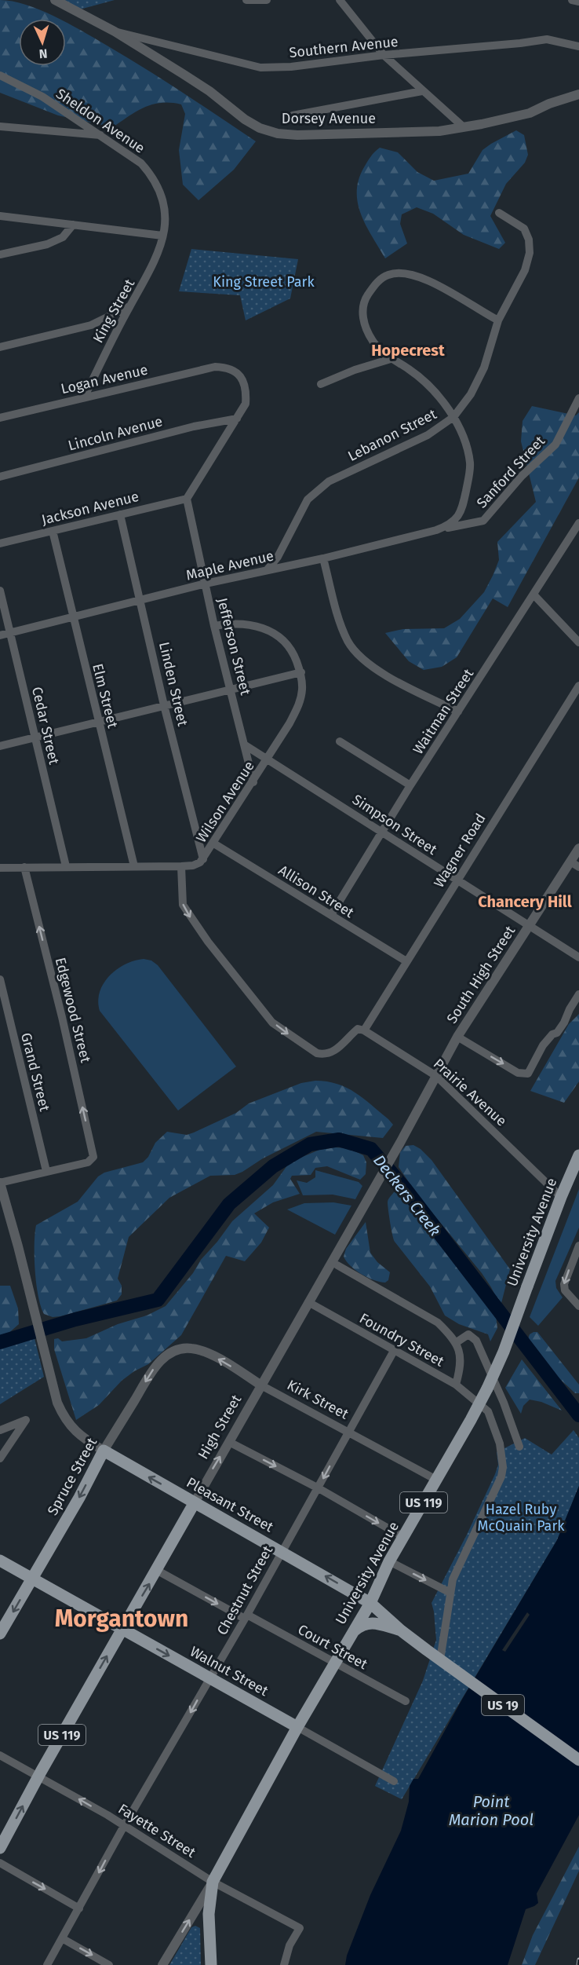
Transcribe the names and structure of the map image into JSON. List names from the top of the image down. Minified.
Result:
{"streets":{"main road":["University Avenue","High Street","Spruce Street","US 119","Pleasant Street","Walnut Street","US 19"],"street":["Southern Avenue","Dorsey Avenue","Sheldon Avenue","King Street","Logan Avenue","Lincoln Avenue","Lebanon Street","Sanford Street","Jackson Avenue","Maple Avenue","Jefferson Street","Linden Street","Elm Street","Waitman Street","Cedar Street","Wilson Avenue","Simpson Street","Wagner Road","Allison Street","South High Street","Edgewood Street","Grand Street","Prairie Avenue","Foundry Street","Kirk Street","Chestnut Street","Court Street","Fayette Street"]},"crossings":[["Southern Avenue","Dorsey Avenue"],["Sheldon Avenue","King Street"],["King Street","Logan Avenue"],["Logan Avenue","Lincoln Avenue"],["Lebanon Street","Maple Avenue"],["Sanford Street","Maple Avenue"],["Jackson Avenue","Jefferson Street"],["Jackson Avenue","Linden Street"],["Jackson Avenue","Elm Street"],["Maple Avenue","Jefferson Street"],["Maple Avenue","Linden Street"],["Maple Avenue","Elm Street"],["Maple Avenue","Cedar Street"],["Jefferson Street","Wilson Avenue"],["Linden Street","Wilson Avenue"],["Elm Street","Wilson Avenue"],["Waitman Street","Simpson Street"],["Waitman Street","Allison Street"],["Cedar Street","Wilson Avenue"],["Wilson Avenue","Simpson Street"],["Wilson Avenue","Allison Street"],["Wilson Avenue","Edgewood Street"],["Simpson Street","Wagner Road"],["Simpson Street","South High Street"],["Wagner Road","Allison Street"],["Wagner Road","Prairie Avenue"],["South High Street","Prairie Avenue"],["South High Street","High Street"],["Edgewood Street","Grand Street"],["Prairie Avenue","University Avenue"],["University Avenue","Foundry Street"],["University Avenue","Kirk Street"],["University Avenue","Pleasant Street"],["University Avenue","Court Street"],["University Avenue","Walnut Street"],["University Avenue","Fayette Street"],["Foundry Street","High Street"],["Foundry Street","Chestnut Street"],["Kirk Street","High Street"],["Kirk Street","Spruce Street"],["Kirk Street","Chestnut Street"],["High Street","Pleasant Street"],["High Street","Court Street"],["High Street","Walnut Street"],["High Street","Fayette Street"],["Spruce Street","Pleasant Street"],["Spruce Street","Walnut Street"],["Pleasant Street","Chestnut Street"],["Chestnut Street","Court Street"],["Chestnut Street","Walnut Street"],["Chestnut Street","Fayette Street"]],"one_way":["Edgewood Street","High Street","Spruce Street","Chestnut Street","Court Street"],"districts":["Hopecrest","Chancery Hill","Morgantown"],"water":["Deckers Creek","Point Marion Pool"],"parks":["King Street Park","Hazel Ruby McQuain Park"],"north":"bottom"}
